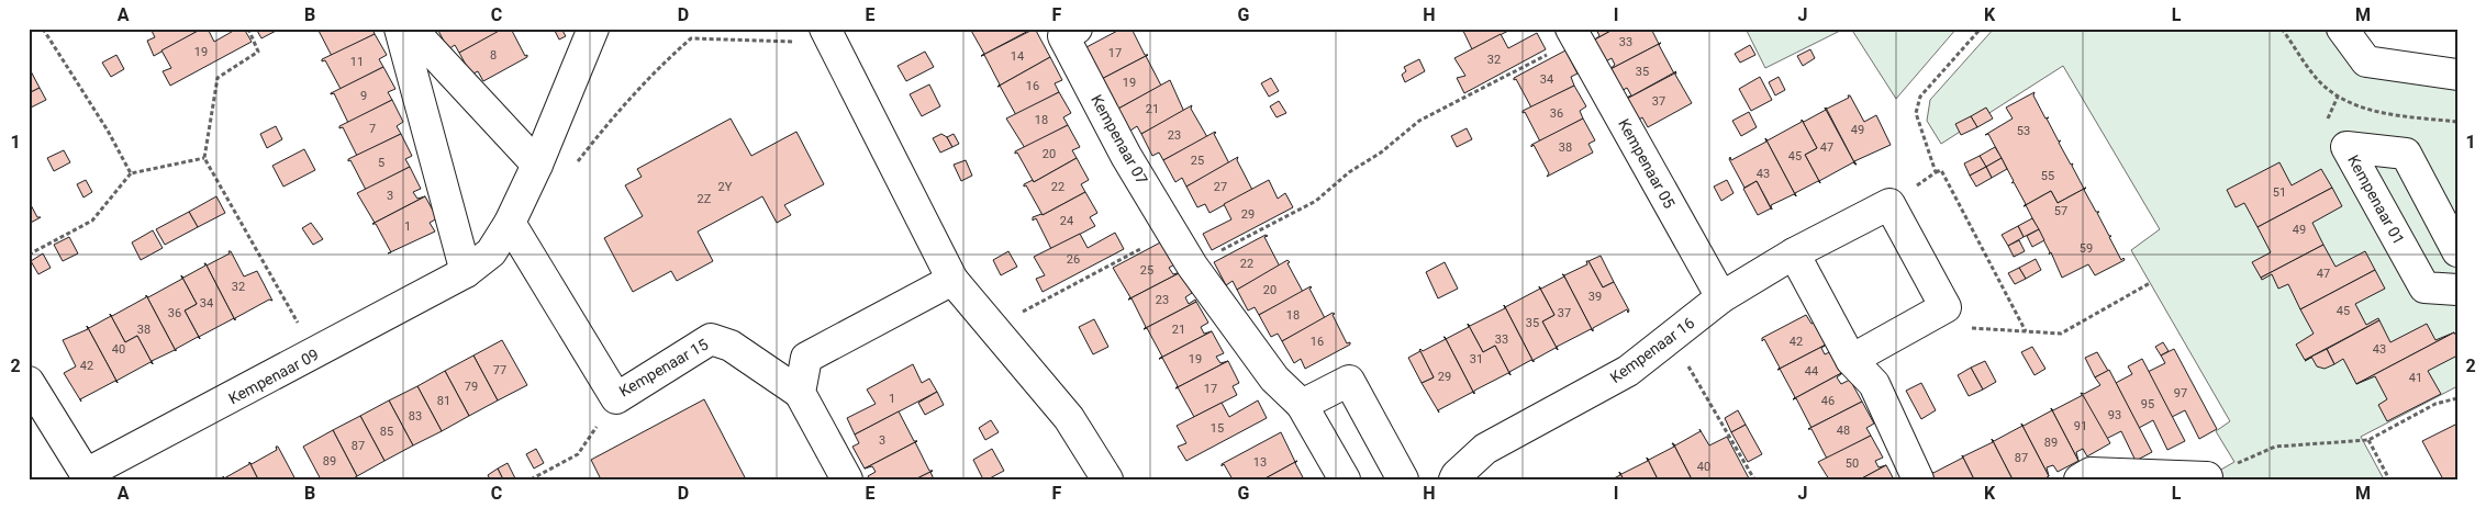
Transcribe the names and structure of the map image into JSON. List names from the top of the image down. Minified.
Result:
{"streets":{"street":["Kempenaar 07","Kempenaar 05","Kempenaar 01","Kempenaar 16","Kempenaar 15","Kempenaar 09"]},"crossings":[["Kempenaar 05","Kempenaar 16"],["Kempenaar 15","Kempenaar 09"]],"house_numbers":["33","19","17","8","14","32","11","35","34","19","16","9","37","21","36","18","7","49","53","23","38","47","20","45","25","5","43","55","2Y","22","27","51","3","2Z","57","29","24","1","49","59","26","22","25","47","32","20","39","23","34","45","36","37","18","35","38","21","33","16","42","40","43","19","31","42","77","44","29","41","79","17","97","1","81","46","95","93","83","91","15","48","85","3","89","87","87","89","13","50","40"],"grid":{"columns":["A","B","C","D","E","F","G","H","I","J","K","L","M"],"rows":["1","2"]}}
